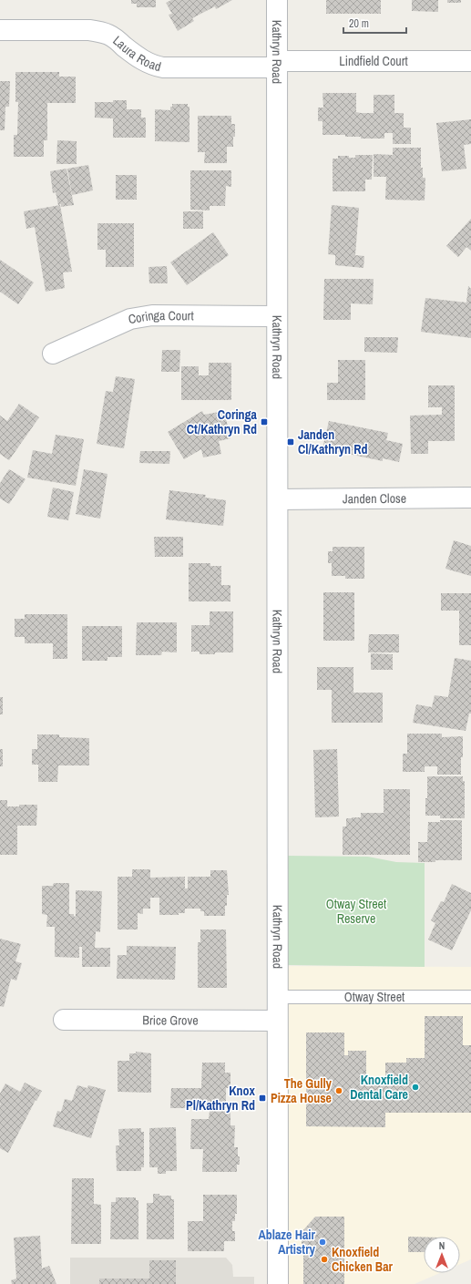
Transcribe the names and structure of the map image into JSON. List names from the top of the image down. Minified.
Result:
{"streets":{"street":["Laura Road","Kathryn Road","Lindfield Court","Coringa Court","Janden Close","Brice Grove"],"lane":["Otway Street"]},"crossings":[["Laura Road","Kathryn Road"],["Laura Road","Lindfield Court"],["Kathryn Road","Lindfield Court"],["Kathryn Road","Coringa Court"],["Kathryn Road","Janden Close"],["Kathryn Road","Otway Street"],["Kathryn Road","Brice Grove"]],"parks":["Otway Street Reserve"],"places":{"transit":["Coringa Ct/Kathryn Rd","Janden Cl/Kathryn Rd","Knox Pl/Kathryn Rd"],"other":["Knoxfield Dental Care","The Gully Pizza House","Ablaze Hair Artistry","Knoxfield Chicken Bar"]},"scale_bar":"20 m","north":"top"}
